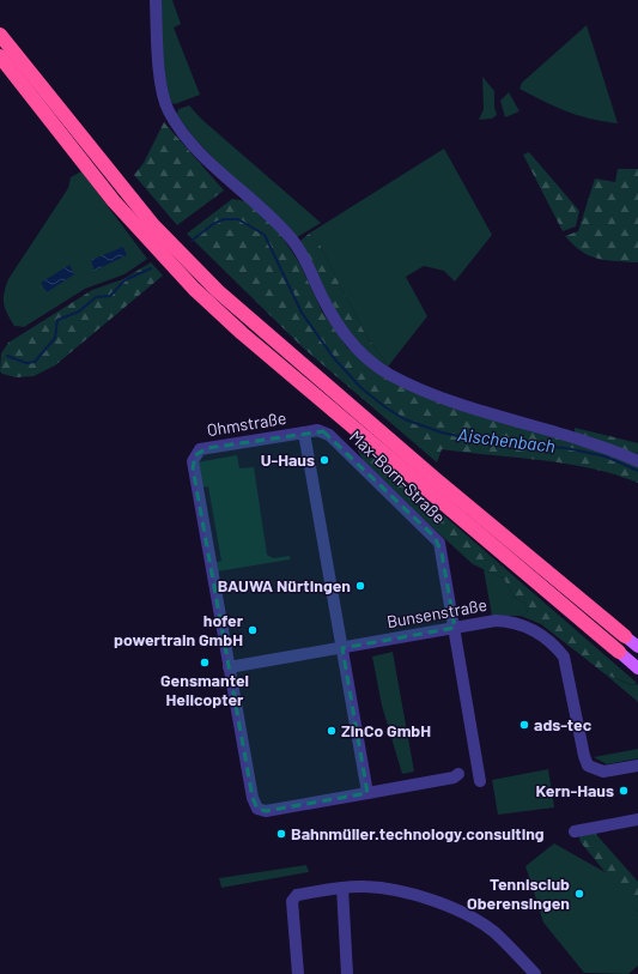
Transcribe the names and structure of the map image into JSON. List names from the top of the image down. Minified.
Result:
{"streets":{"street":["Ohmstraße","Max-Born-Straße","Bunsenstraße"]},"crossings":[["Ohmstraße","Max-Born-Straße"],["Ohmstraße","Bunsenstraße"],["Max-Born-Straße","Bunsenstraße"]],"water":["Aischenbach"],"places":["U-Haus","BAUWA Nürtingen","hofer powertrain GmbH","Gensmantel Helicopter","ads-tec","ZinCo GmbH","Kern-Haus","Bahnmüller.technology.consulting","Tennisclub Oberensingen"]}
